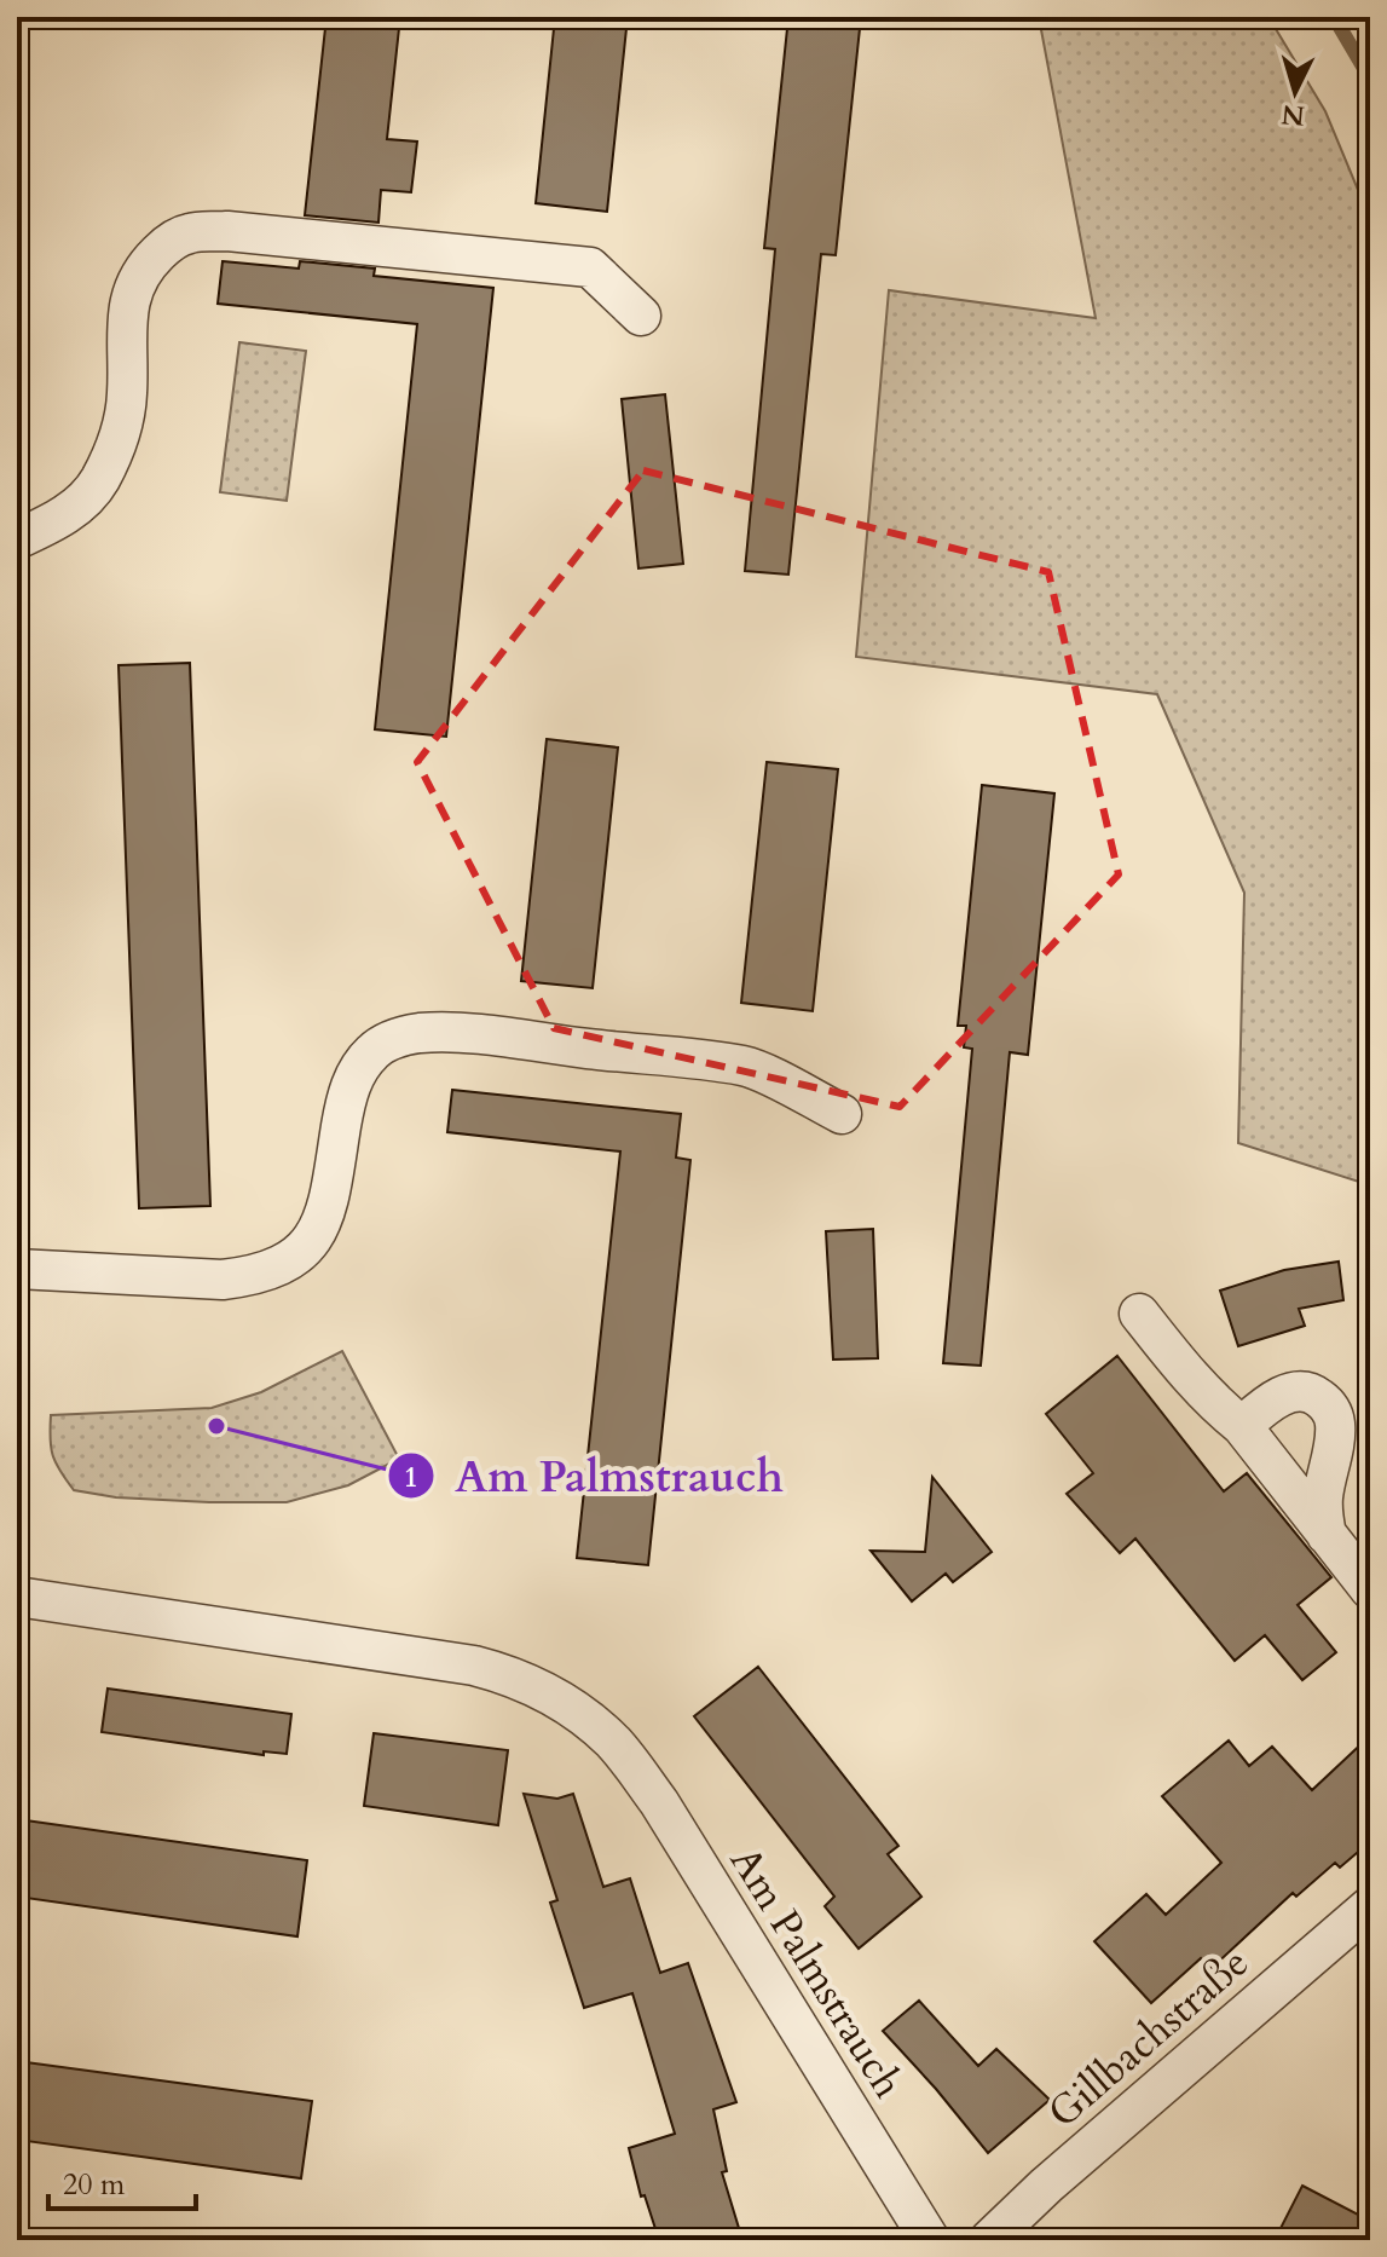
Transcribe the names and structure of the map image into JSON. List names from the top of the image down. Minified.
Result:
{"streets":{"street":["Am Palmstrauch","Gillbachstraße"]},"places":["Am Palmstrauch"],"scale_bar":"20 m","north":"bottom"}
